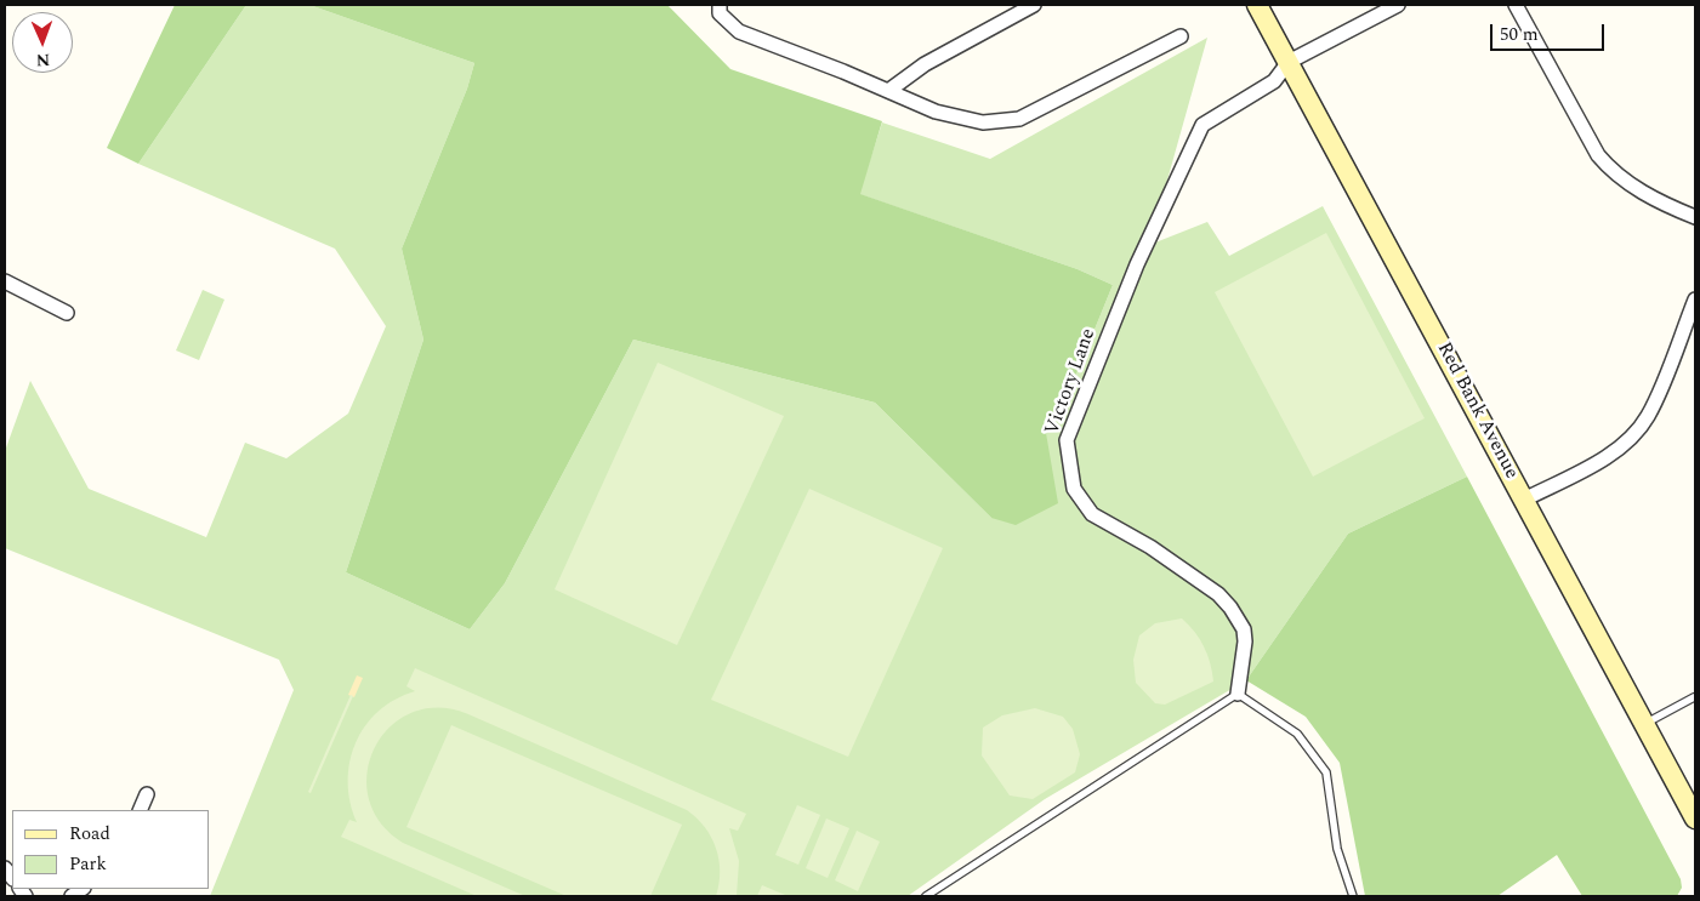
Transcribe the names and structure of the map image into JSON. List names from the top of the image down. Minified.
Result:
{"streets":{"street":["Victory Lane","Red Bank Avenue"]},"crossings":[["Victory Lane","Red Bank Avenue"]],"legend":["Road","Park"],"scale_bar":"50 m","north":"bottom"}
